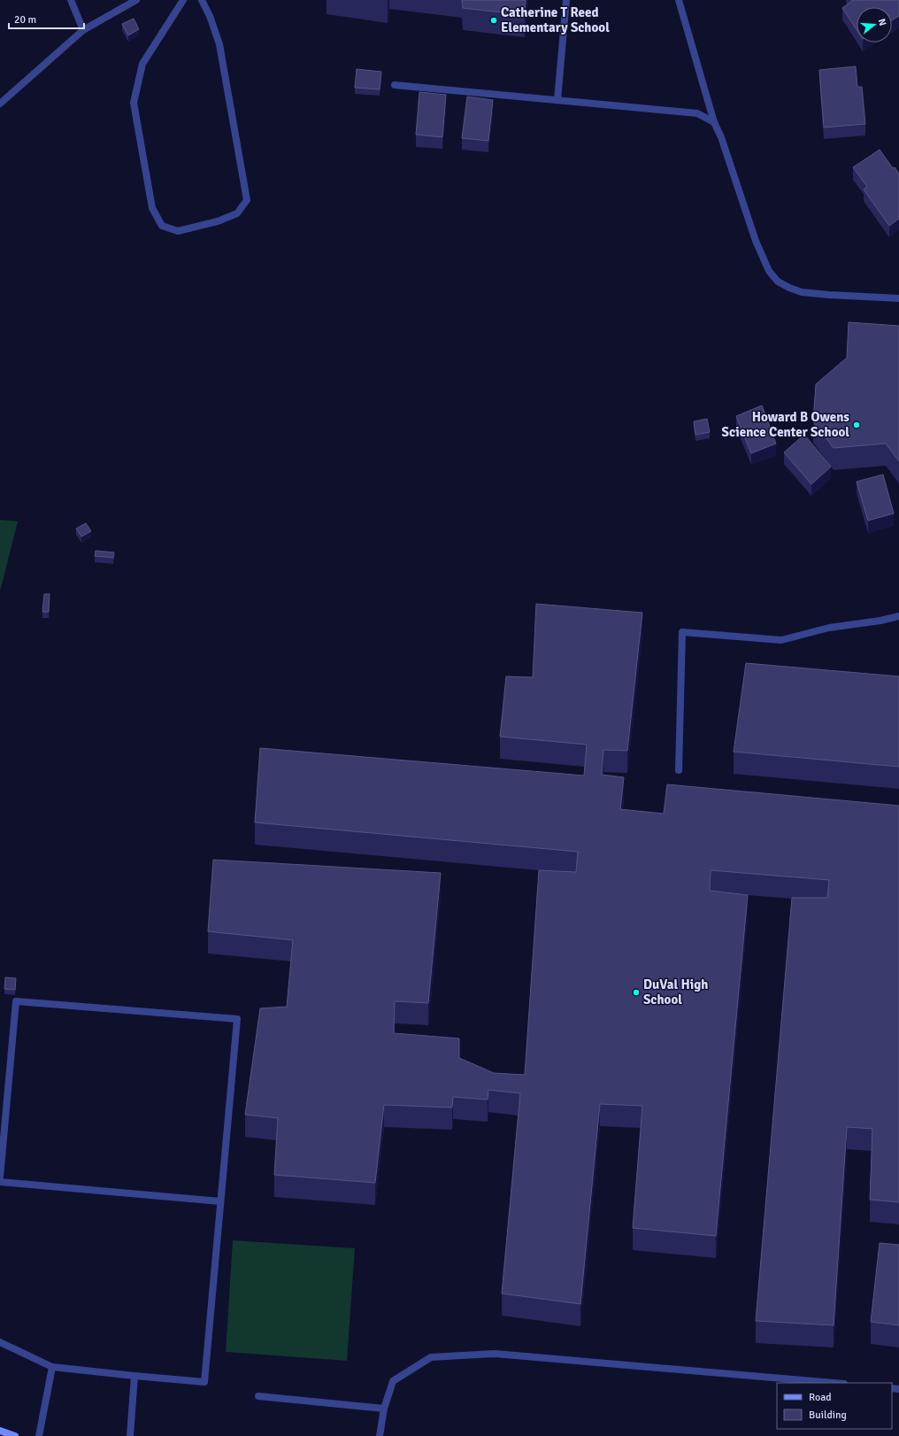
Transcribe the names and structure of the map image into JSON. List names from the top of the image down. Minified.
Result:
{"places":["Catherine T Reed Elementary School","Howard B Owens Science Center School","DuVal High School"],"legend":["Road","Building"],"scale_bar":"20 m","north":"right"}
